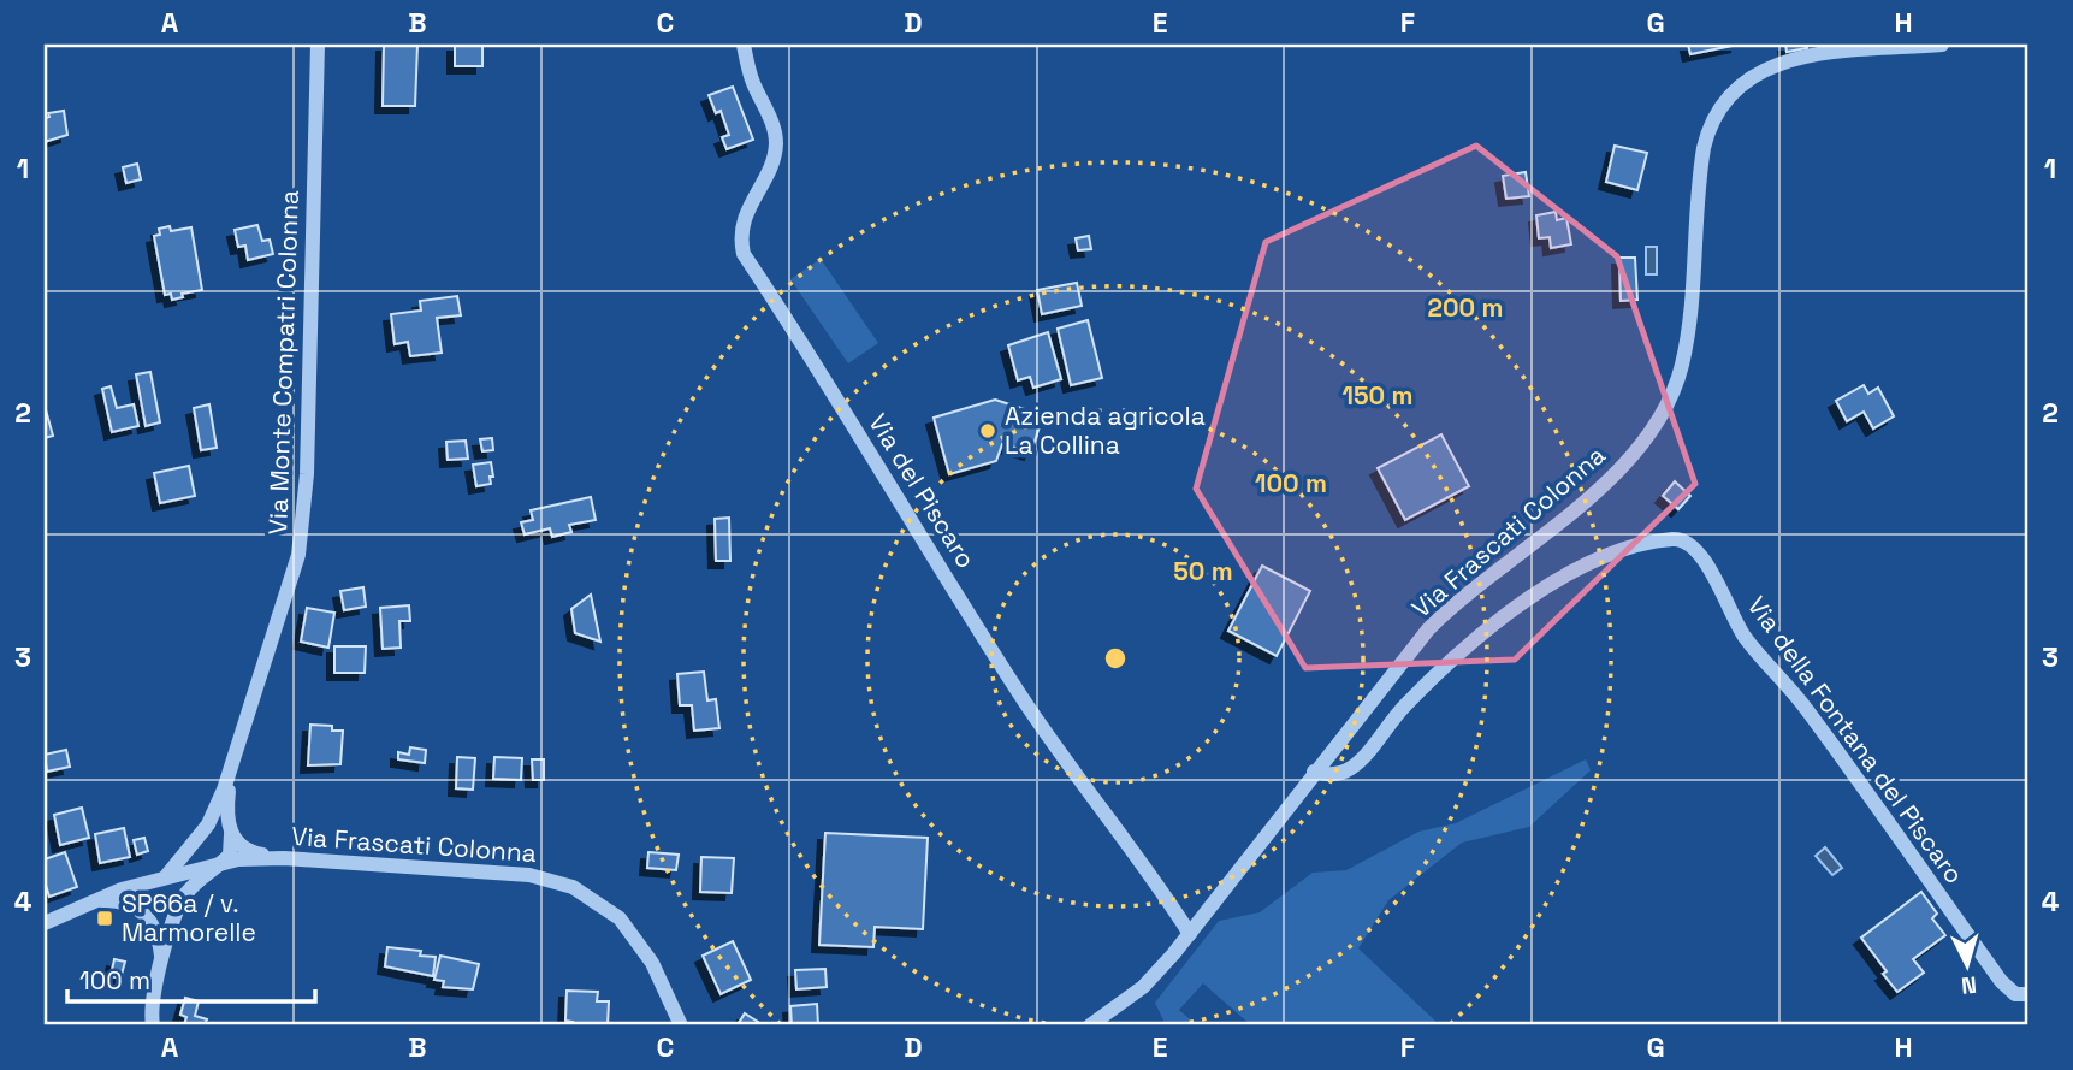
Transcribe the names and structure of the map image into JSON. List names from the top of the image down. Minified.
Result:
{"streets":{"street":["Via Monte Compatri Colonna","Via del Piscaro","Via Frascati Colonna","Via della Fontana del Piscaro"]},"crossings":[["Via del Piscaro","Via Frascati Colonna"],["Via Frascati Colonna","Via della Fontana del Piscaro"]],"places":{"other":["Azienda agricola La Collina"],"transit":["SP66a / v. Marmorelle"]},"scale_bar":"100 m","north":"bottom","grid":{"columns":["A","B","C","D","E","F","G","H"],"rows":["1","2","3","4"]},"rings":["200 m","150 m","100 m","50 m"]}
